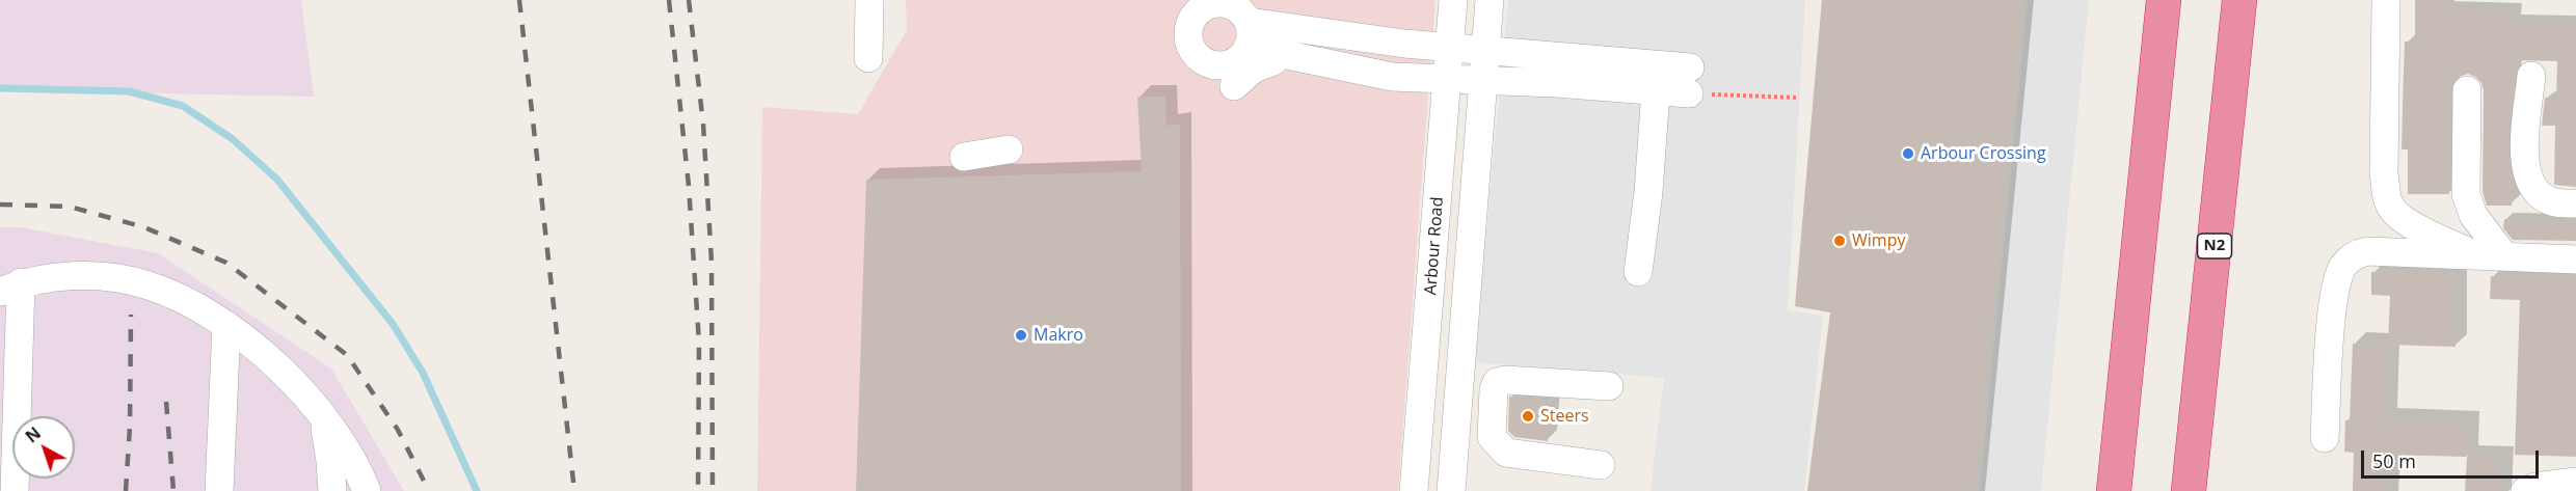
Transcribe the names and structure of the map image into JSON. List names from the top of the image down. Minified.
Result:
{"streets":{"highway":["N2"],"street":["Arbour Road"]},"places":["Arbour Crossing","Wimpy","Makro","Steers"],"scale_bar":"50 m","north":"top left"}
